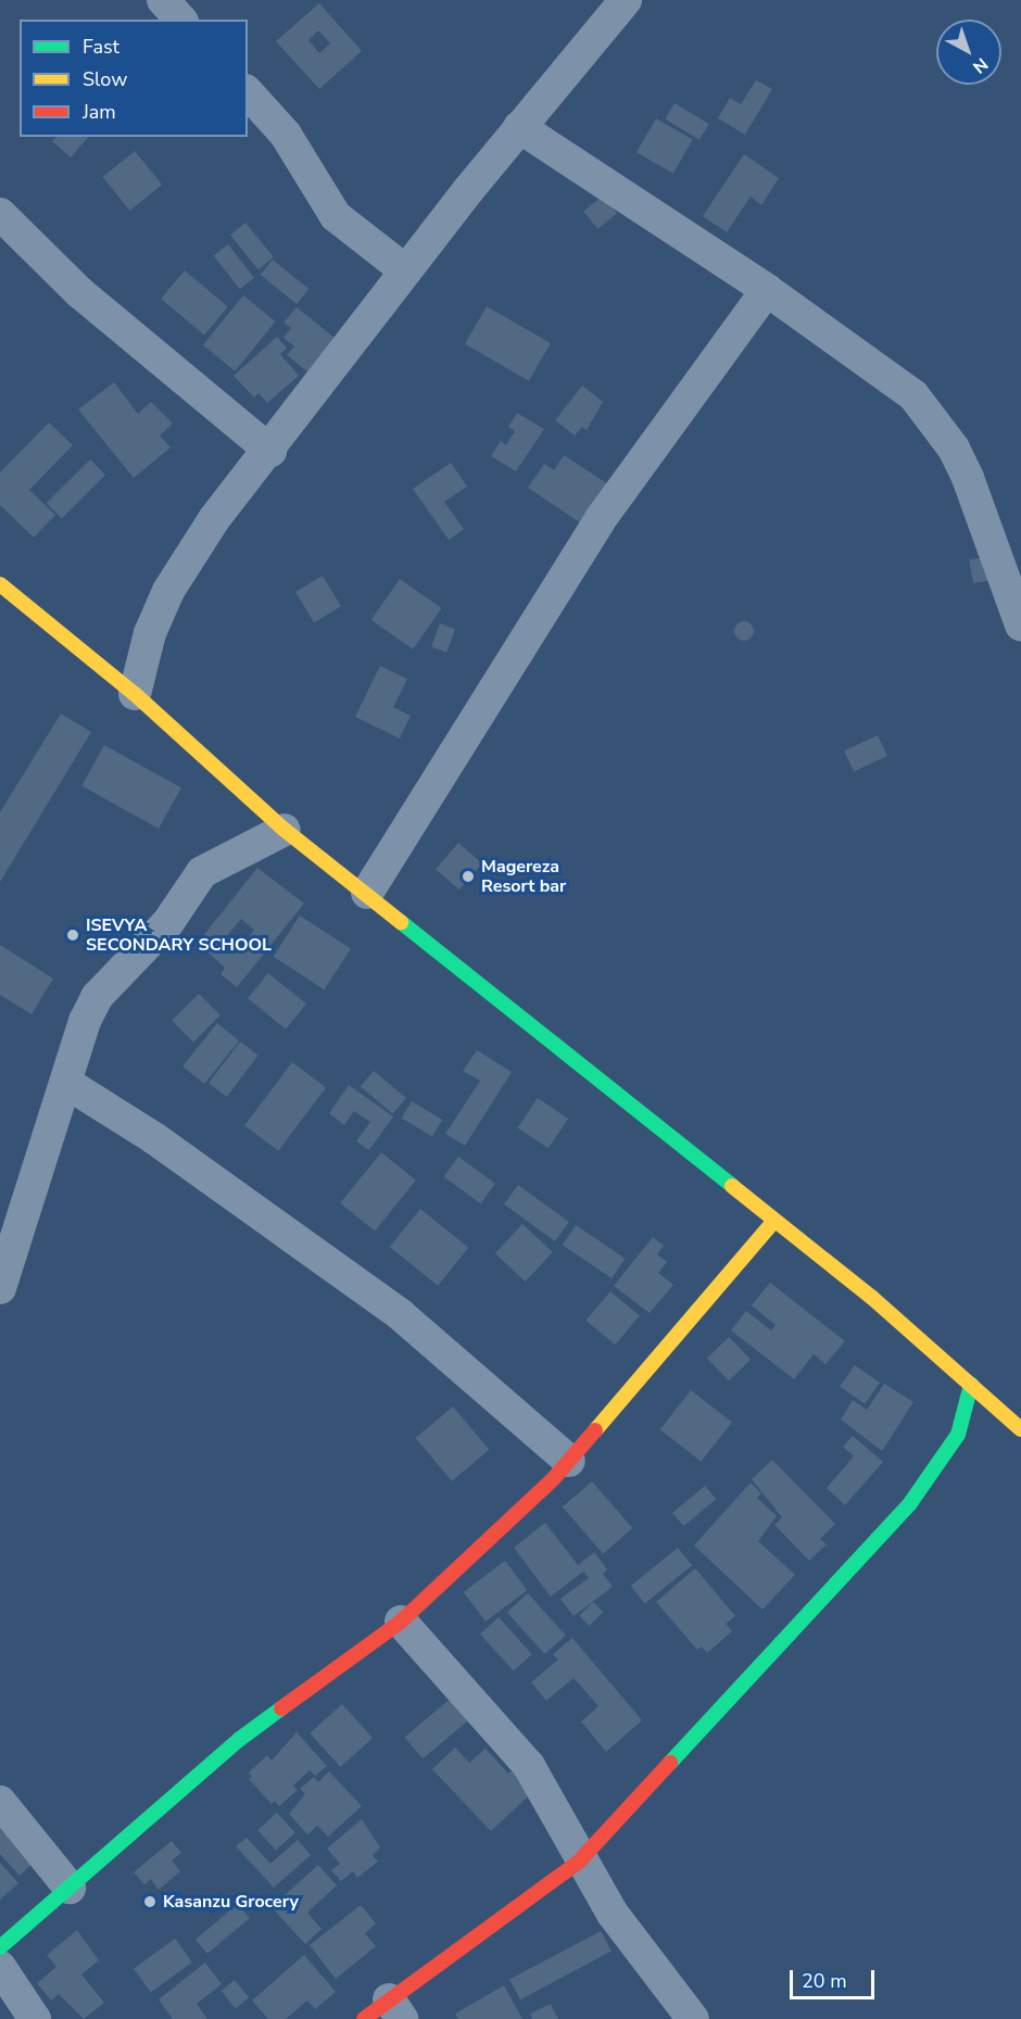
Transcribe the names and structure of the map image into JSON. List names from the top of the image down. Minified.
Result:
{"places":["Magereza Resort bar","ISEVYA SECONDARY SCHOOL","Kasanzu Grocery"],"legend":["Fast","Slow","Jam"],"scale_bar":"20 m","north":"bottom right"}
